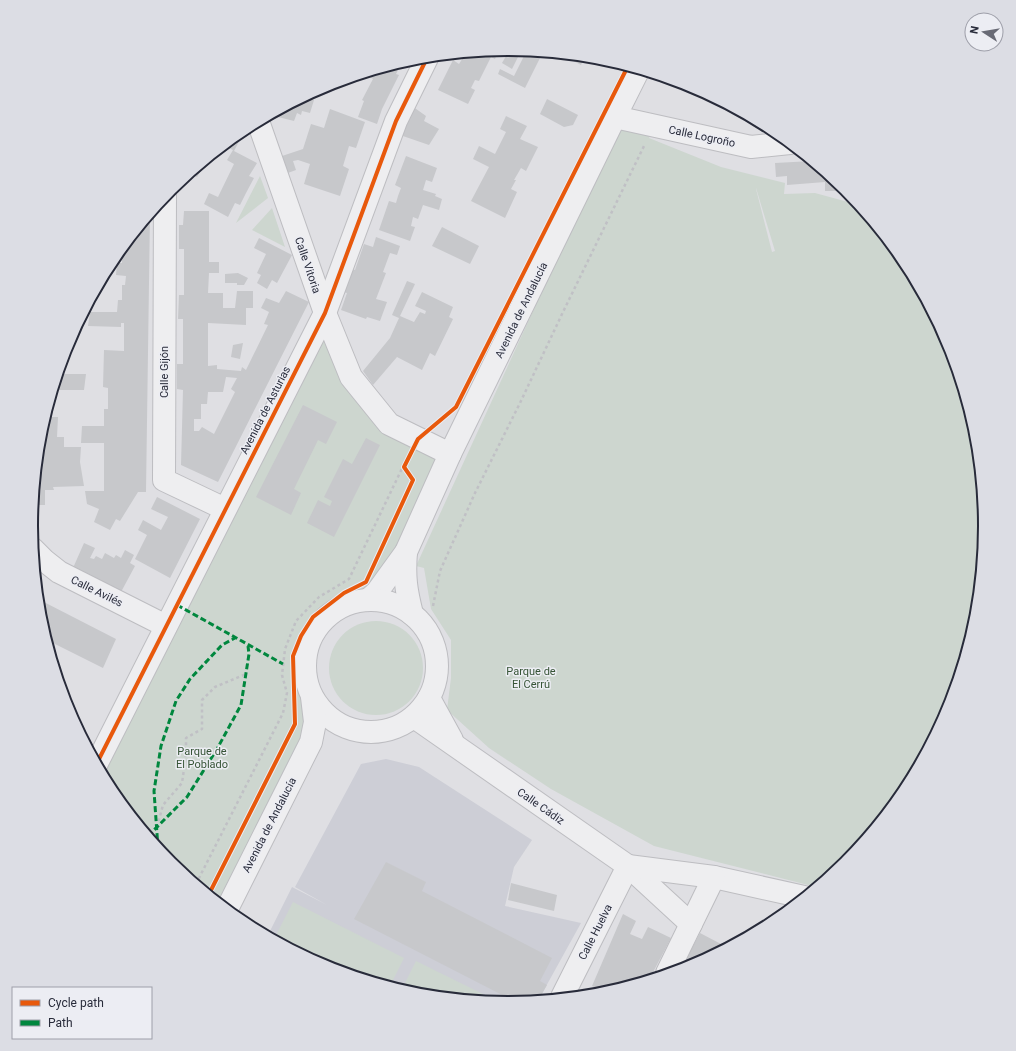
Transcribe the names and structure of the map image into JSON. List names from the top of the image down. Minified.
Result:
{"streets":{"street":["Calle Logroño","Calle Vitoria","Avenida de Andalucía","Calle Gijón","Avenida de Asturias","Calle Avilés","Calle Cádiz","Calle Huelva"]},"crossings":[["Calle Logroño","Avenida de Andalucía"],["Calle Vitoria","Avenida de Andalucía"],["Calle Vitoria","Avenida de Asturias"],["Avenida de Andalucía","Calle Cádiz"],["Calle Gijón","Avenida de Asturias"],["Avenida de Asturias","Calle Avilés"],["Calle Cádiz","Calle Huelva"]],"parks":["Parque de El Cerrú","Parque de El Poblado"],"legend":["Cycle path","Path"],"north":"left"}
